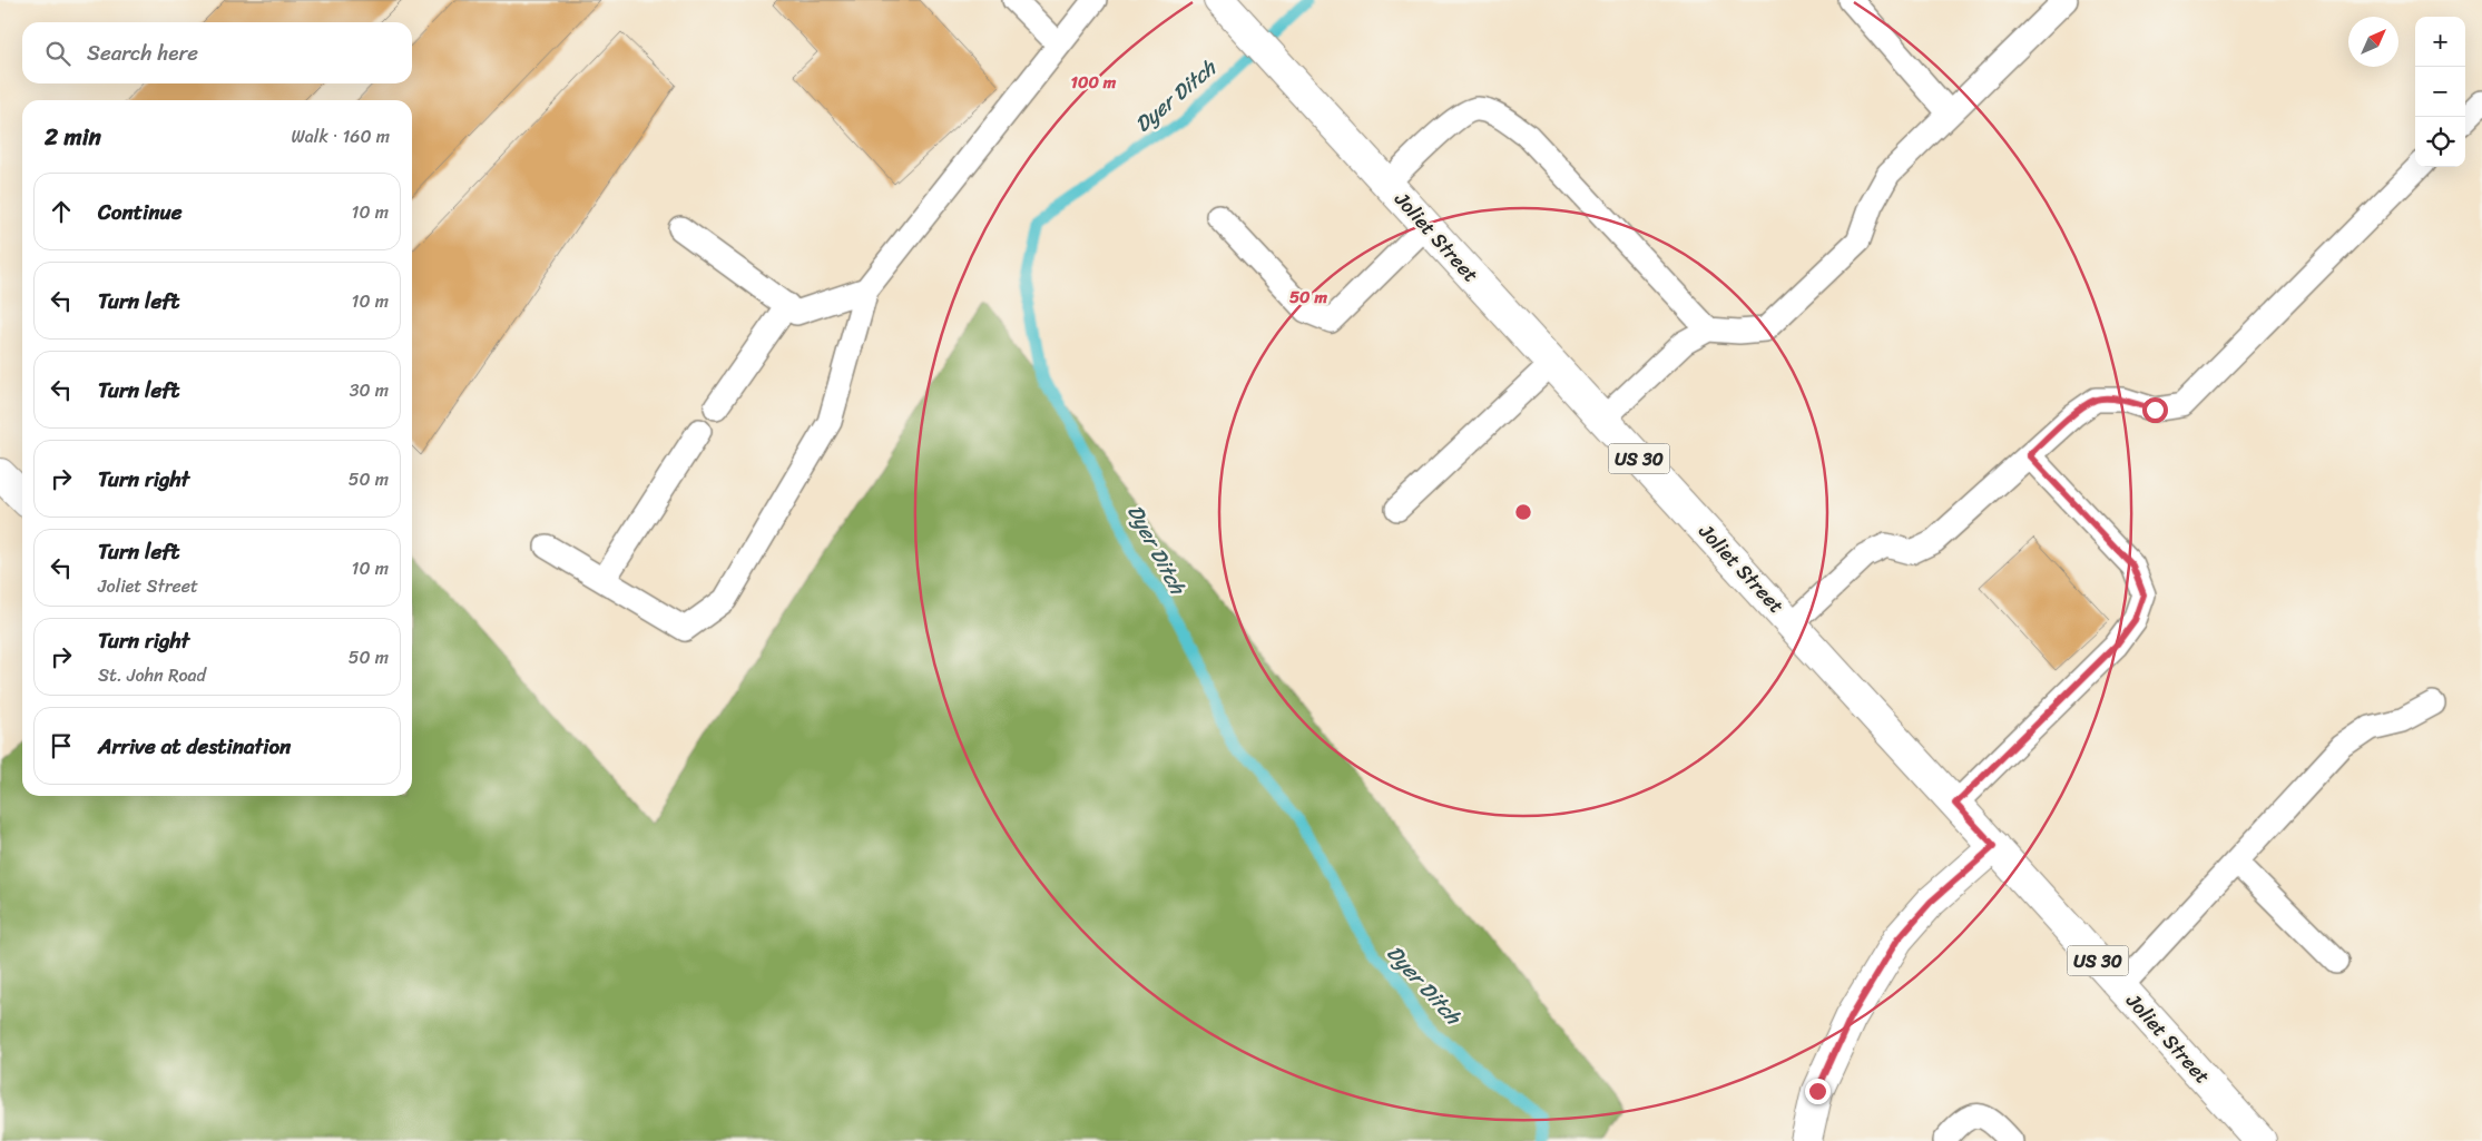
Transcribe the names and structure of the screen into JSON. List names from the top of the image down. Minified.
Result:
{"streets":{"main road":["Joliet Street","US 30"]},"water":["Dyer Ditch"],"north":"top right","page":{"map_buttons":["+","−"],"search":"Search here","heading":["2 min","Walk · 160 m"],"list":[["Continue","10 m"],["Turn left","10 m"],["Turn left","30 m"],["Turn right","50 m"],["Turn left","Joliet Street","10 m"],["Turn right","St. John Road","50 m"],"Arrive at destination"]},"rings":["100 m","50 m"]}
